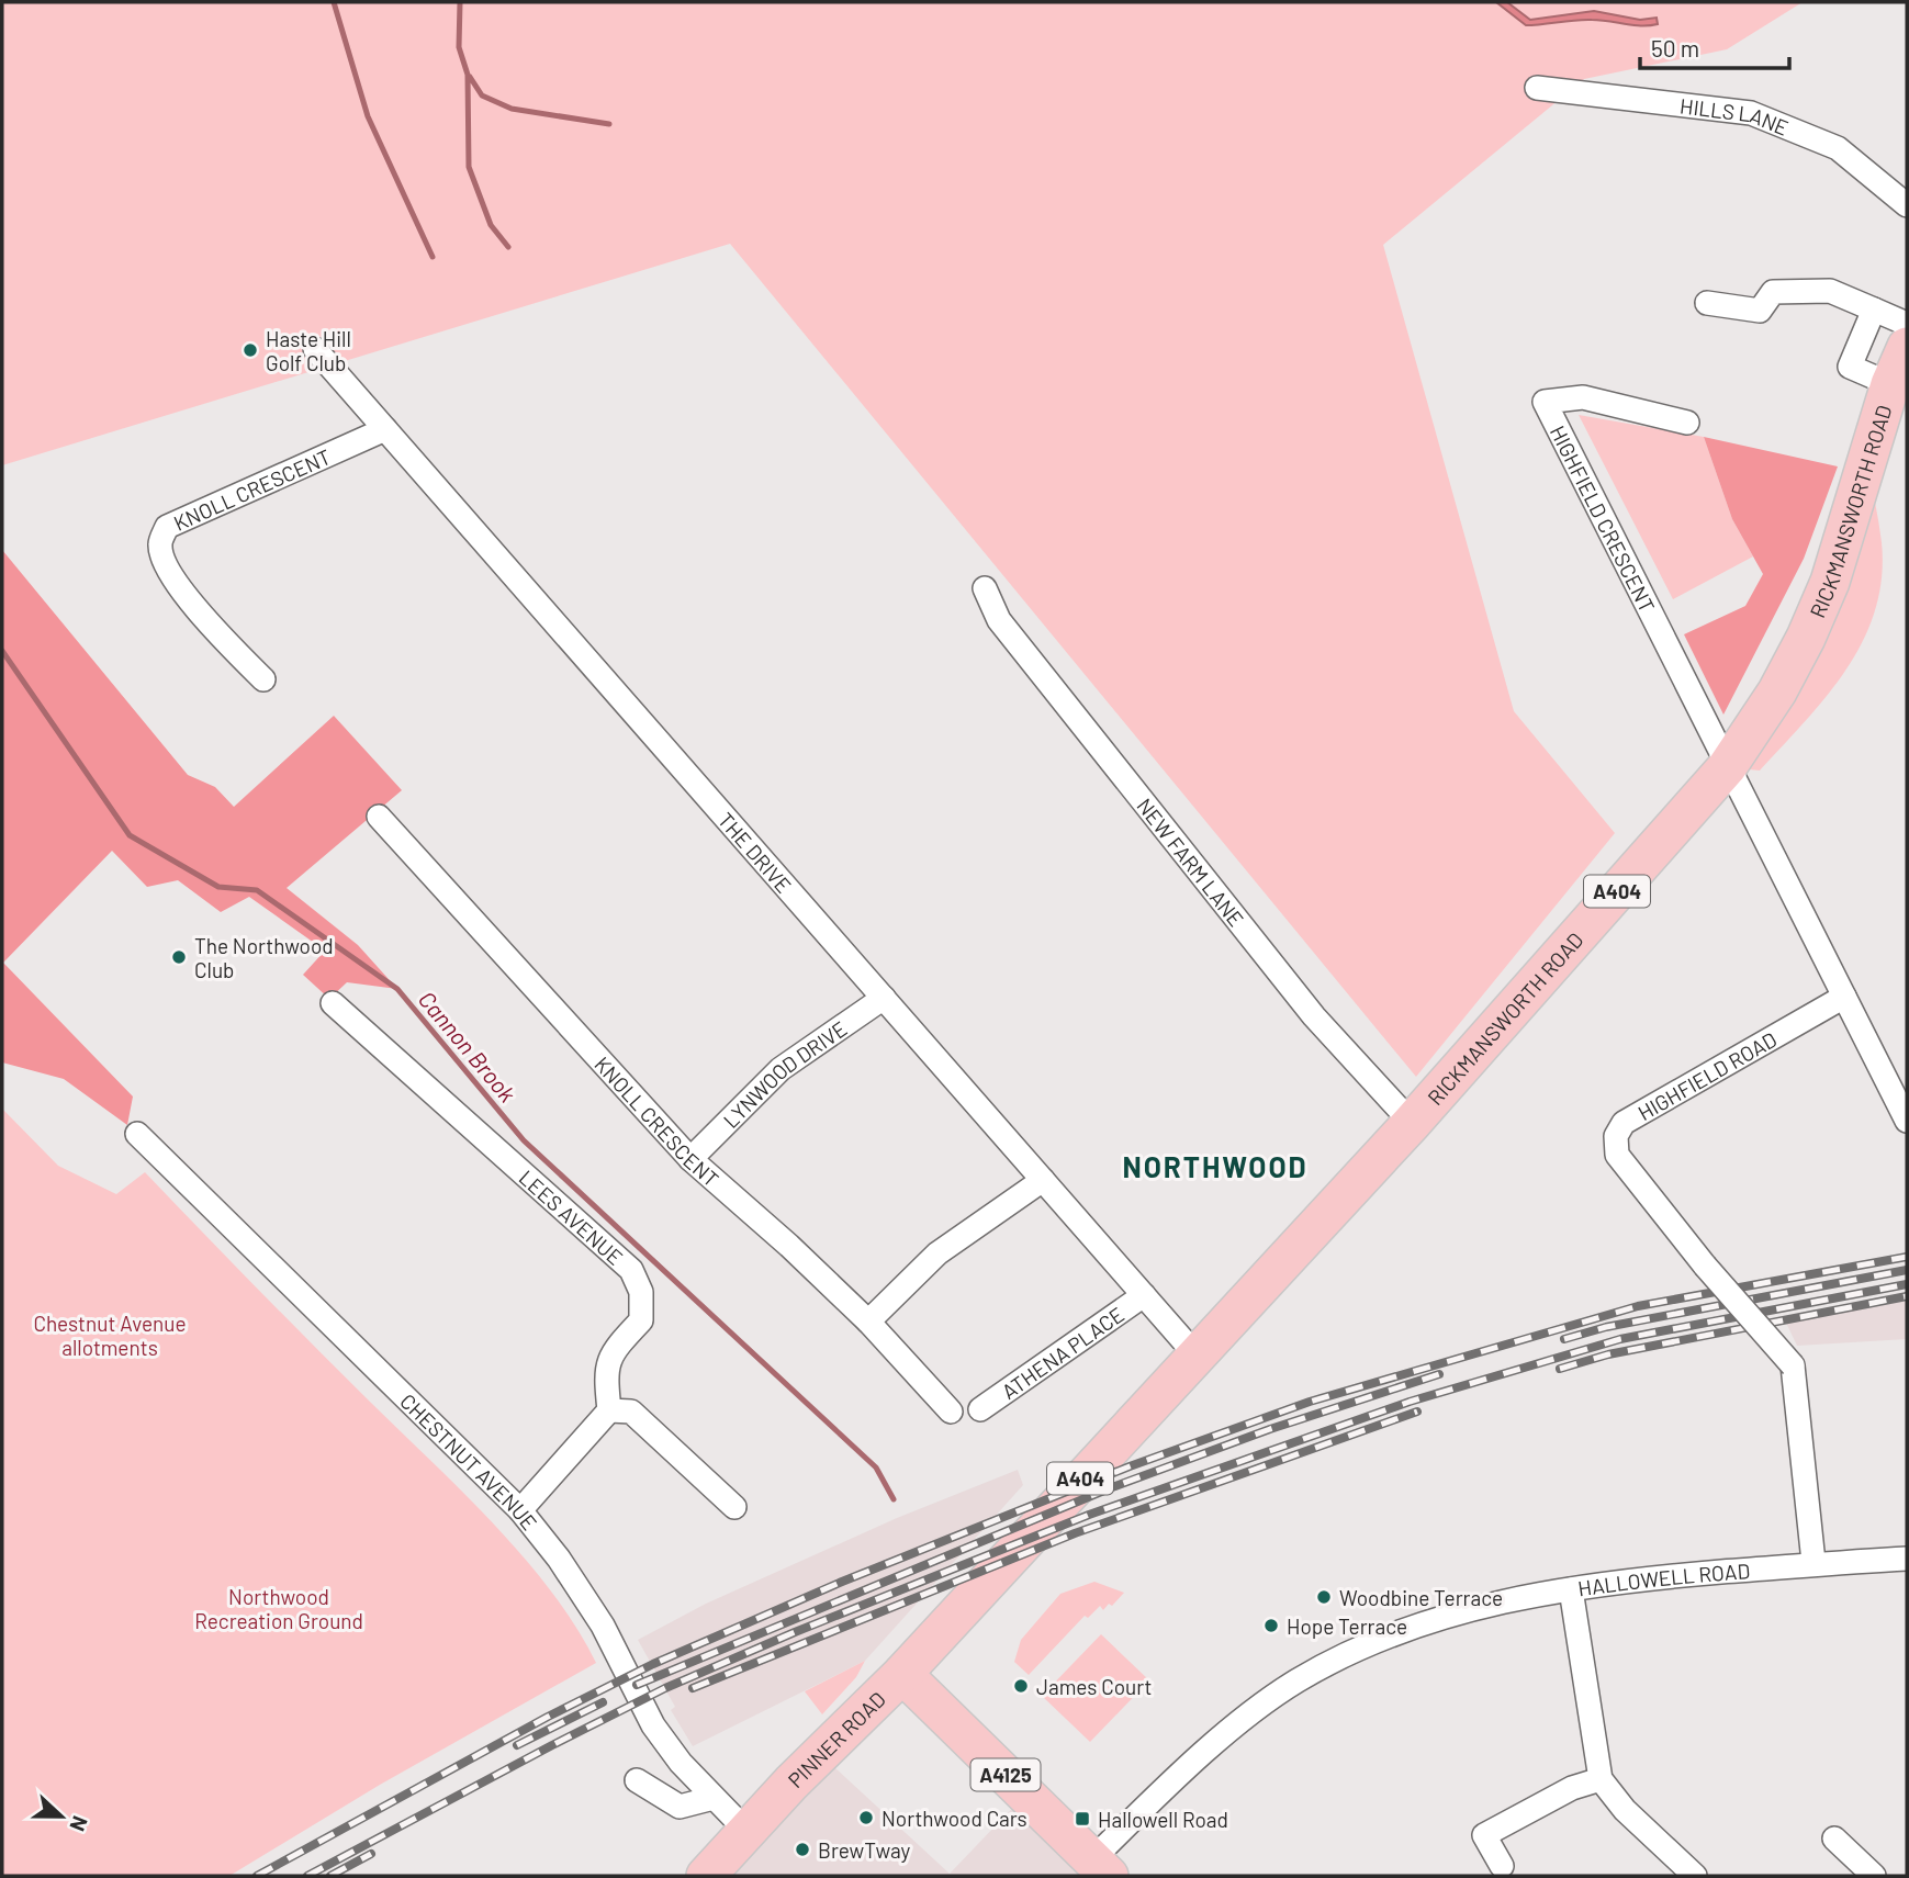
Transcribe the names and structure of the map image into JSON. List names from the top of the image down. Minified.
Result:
{"streets":{"main road":["RICKMANSWORTH ROAD","A404","PINNER ROAD","A4125"],"street":["HILLS LANE","KNOLL CRESCENT","HIGHFIELD CRESCENT","THE DRIVE","NEW FARM LANE","LYNWOOD DRIVE","HIGHFIELD ROAD","LEES AVENUE","ATHENA PLACE","CHESTNUT AVENUE","HALLOWELL ROAD"]},"crossings":[["KNOLL CRESCENT","THE DRIVE"],["KNOLL CRESCENT","LYNWOOD DRIVE"],["RICKMANSWORTH ROAD","HIGHFIELD CRESCENT"],["RICKMANSWORTH ROAD","THE DRIVE"],["RICKMANSWORTH ROAD","NEW FARM LANE"],["RICKMANSWORTH ROAD","PINNER ROAD"],["THE DRIVE","LYNWOOD DRIVE"],["THE DRIVE","ATHENA PLACE"],["HIGHFIELD ROAD","HALLOWELL ROAD"],["CHESTNUT AVENUE","PINNER ROAD"],["HALLOWELL ROAD","A4125"],["PINNER ROAD","A4125"]],"districts":["NORTHWOOD"],"water":["Cannon Brook"],"parks":["Chestnut Avenue allotments","Northwood Recreation Ground"],"places":{"other":["Haste Hill Golf Club","The Northwood Club","Woodbine Terrace","Hope Terrace","James Court","Northwood Cars","BrewTway"],"transit":["Hallowell Road"]},"scale_bar":"50 m","north":"right"}
